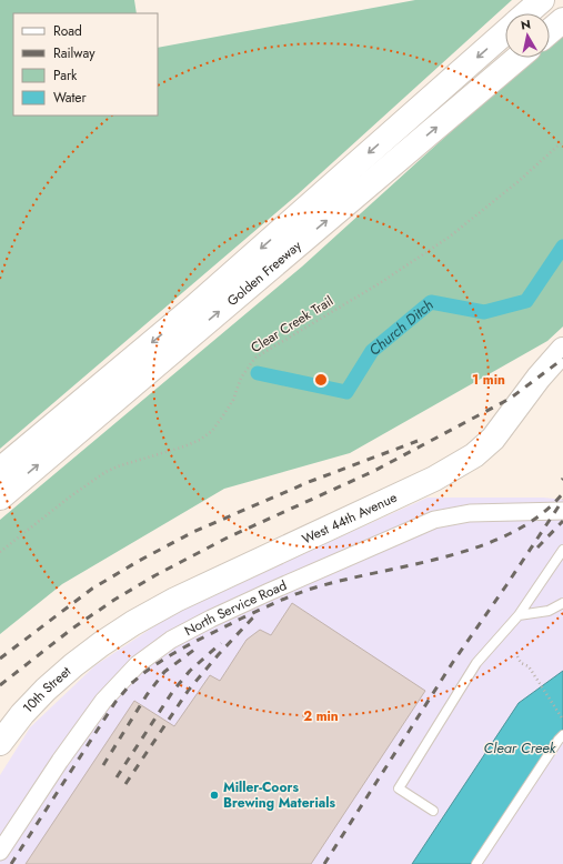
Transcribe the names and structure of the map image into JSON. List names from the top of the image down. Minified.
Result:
{"streets":{"main road":["Golden Freeway","West 44th Avenue","10th Street"],"street":["North Service Road"],"path":["Clear Creek Trail"]},"crossings":[["West 44th Avenue","10th Street"]],"water":["Church Ditch","Clear Creek"],"places":["Miller-Coors Brewing Materials"],"legend":["Road","Railway","Park","Water"],"north":"top","rings":["1 min","2 min"]}
